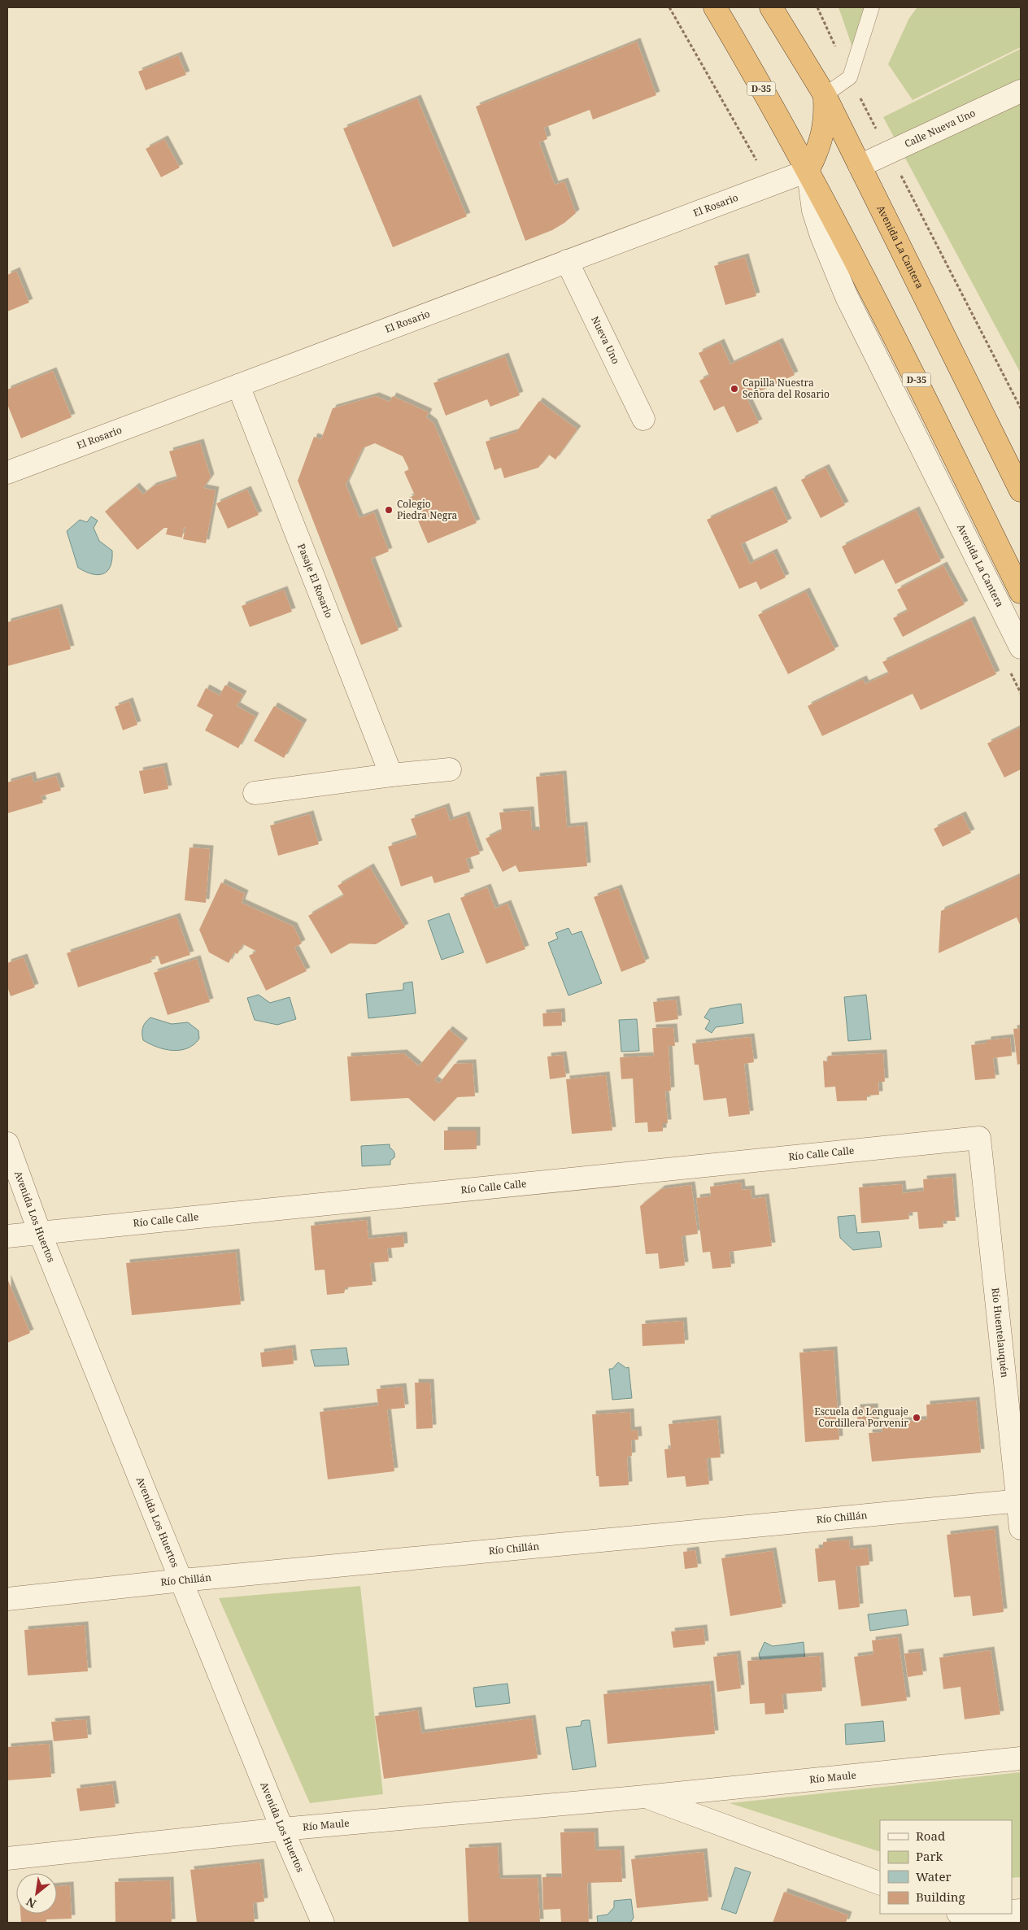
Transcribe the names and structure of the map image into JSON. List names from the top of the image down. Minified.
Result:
{"streets":{"highway":["D-35","Avenida La Cantera"],"street":["Calle Nueva Uno","El Rosario","Nueva Uno","Pasaje El Rosario","Río Calle Calle","Avenida Los Huertos","Río Huentelauquén","Río Chillán","Río Maule"]},"crossings":[["Calle Nueva Uno","Avenida La Cantera"],["El Rosario","Avenida La Cantera"],["El Rosario","Nueva Uno"],["El Rosario","Pasaje El Rosario"],["Río Calle Calle","Avenida Los Huertos"],["Río Calle Calle","Río Huentelauquén"],["Avenida Los Huertos","Río Chillán"],["Avenida Los Huertos","Río Maule"],["Río Huentelauquén","Río Chillán"]],"places":["Capilla Nuestra Señora del Rosario","Colegio Piedra Negra","Escuela de Lenguaje Cordillera Porvenir"],"legend":["Road","Park","Water","Building"],"north":"bottom left"}
